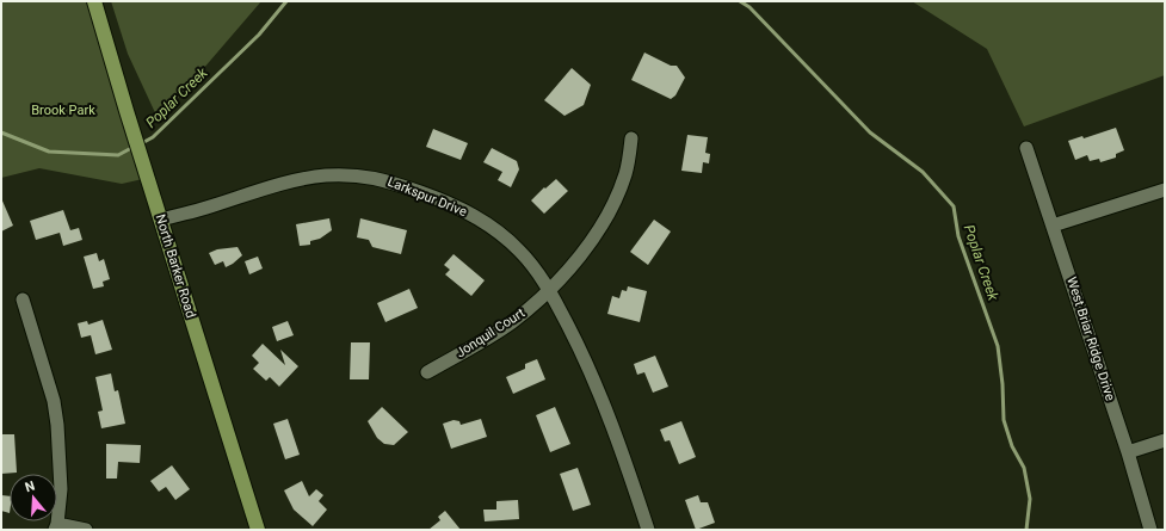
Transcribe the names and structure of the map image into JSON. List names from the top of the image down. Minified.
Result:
{"streets":{"main road":["North Barker Road"],"street":["Larkspur Drive","Jonquil Court","West Briar Ridge Drive"]},"crossings":[["Larkspur Drive","North Barker Road"],["Larkspur Drive","Jonquil Court"]],"water":["Poplar Creek"],"parks":["Brook Park"],"north":"top"}
